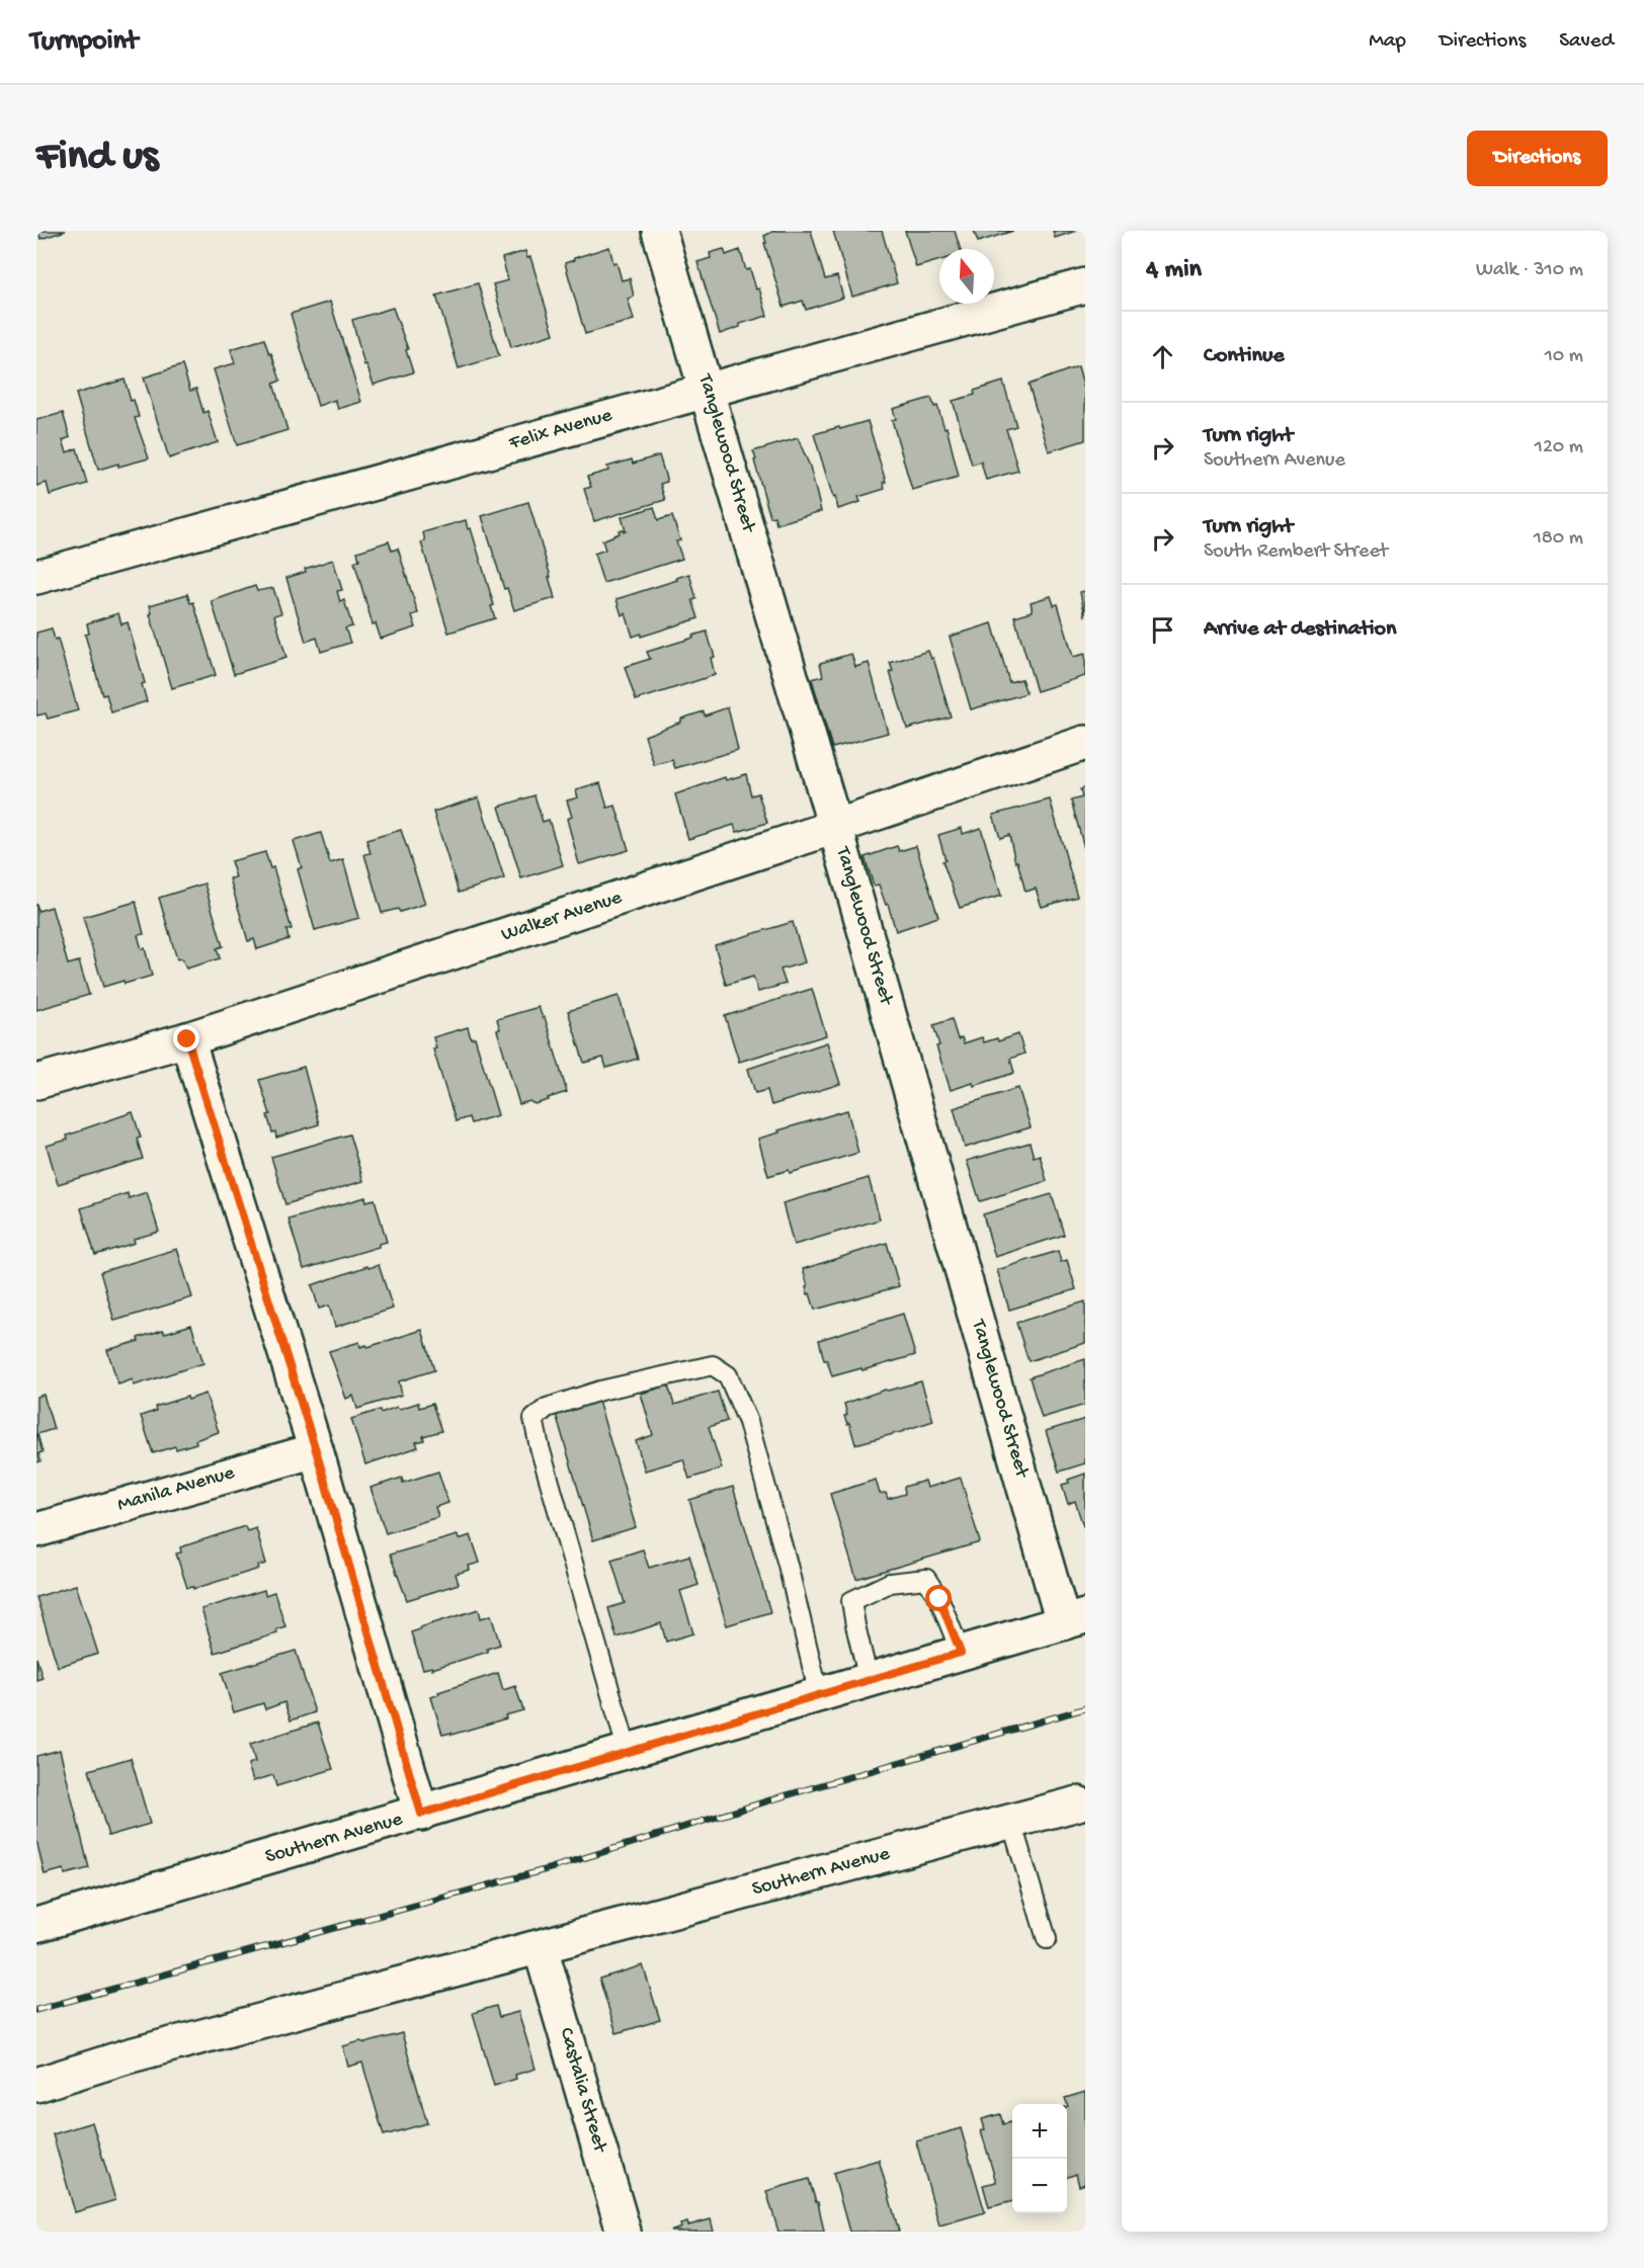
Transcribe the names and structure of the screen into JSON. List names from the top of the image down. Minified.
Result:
{"streets":{"street":["Felix Avenue","Tanglewood Street","Walker Avenue","Manila Avenue","Southern Avenue","Castalia Street"]},"crossings":[["Felix Avenue","Tanglewood Street"],["Tanglewood Street","Walker Avenue"],["Tanglewood Street","Southern Avenue"],["Southern Avenue","Castalia Street"]],"north":"top","page":{"header":"Turnpoint","nav":["Map","Directions","Saved"],"buttons":"Directions","title":"Find us","heading":["4 min","Walk · 310 m"],"list":[["Continue","10 m"],["Turn right","Southern Avenue","120 m"],["Turn right","South Rembert Street","180 m"],"Arrive at destination"],"map_buttons":["+","−"]}}
